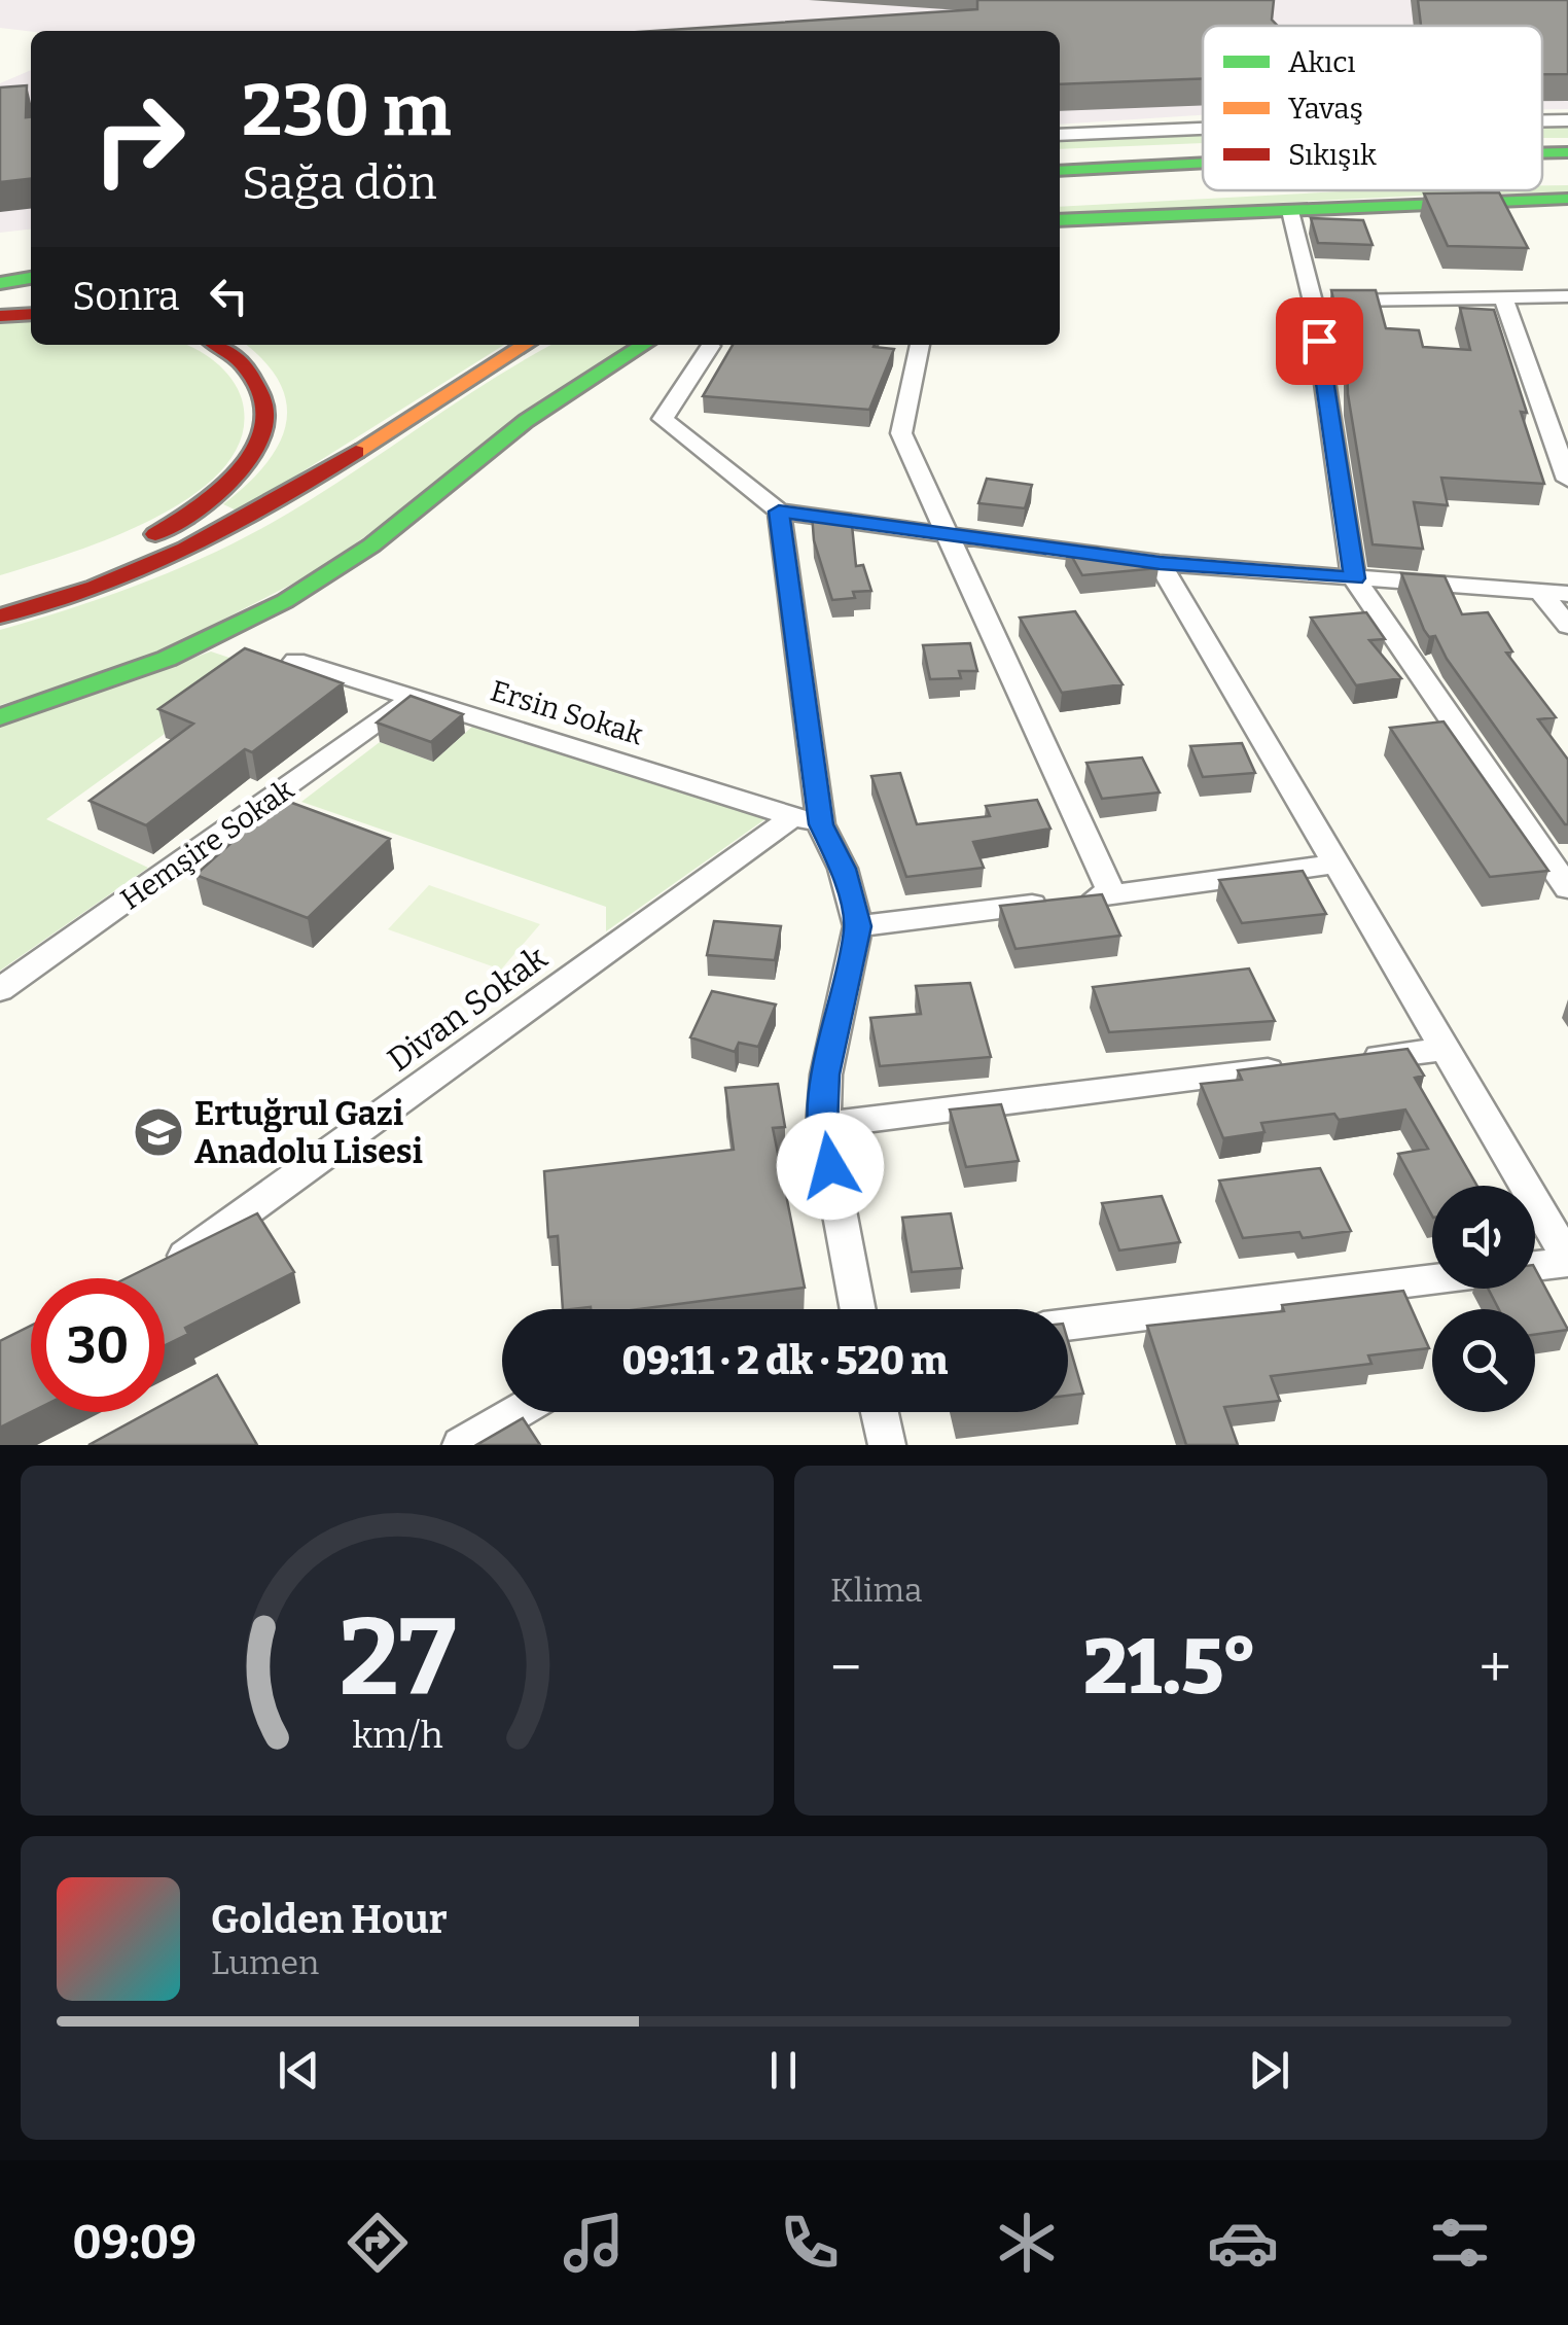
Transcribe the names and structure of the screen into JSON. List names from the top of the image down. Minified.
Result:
{"streets":{"street":["Ersin Sokak","Hemşire Sokak","Divan Sokak"]},"crossings":[["Ersin Sokak","Hemşire Sokak"],["Ersin Sokak","Divan Sokak"]],"places":{"school or university":["Ertuğrul Gazi Anadolu Lisesi"]},"legend":["Akıcı","Yavaş","Sıkışık"],"page":{"turn":["230 m","Sağa dön"],"then":"Sonra","limit":"30","trip":"09:11 · 2 dk · 520 m","tile":"Klima","heat":["−","21.5°","+"],"song":["Golden Hour","Lumen"],"tabs":"09:09","gauge":["27","km/h"]}}
